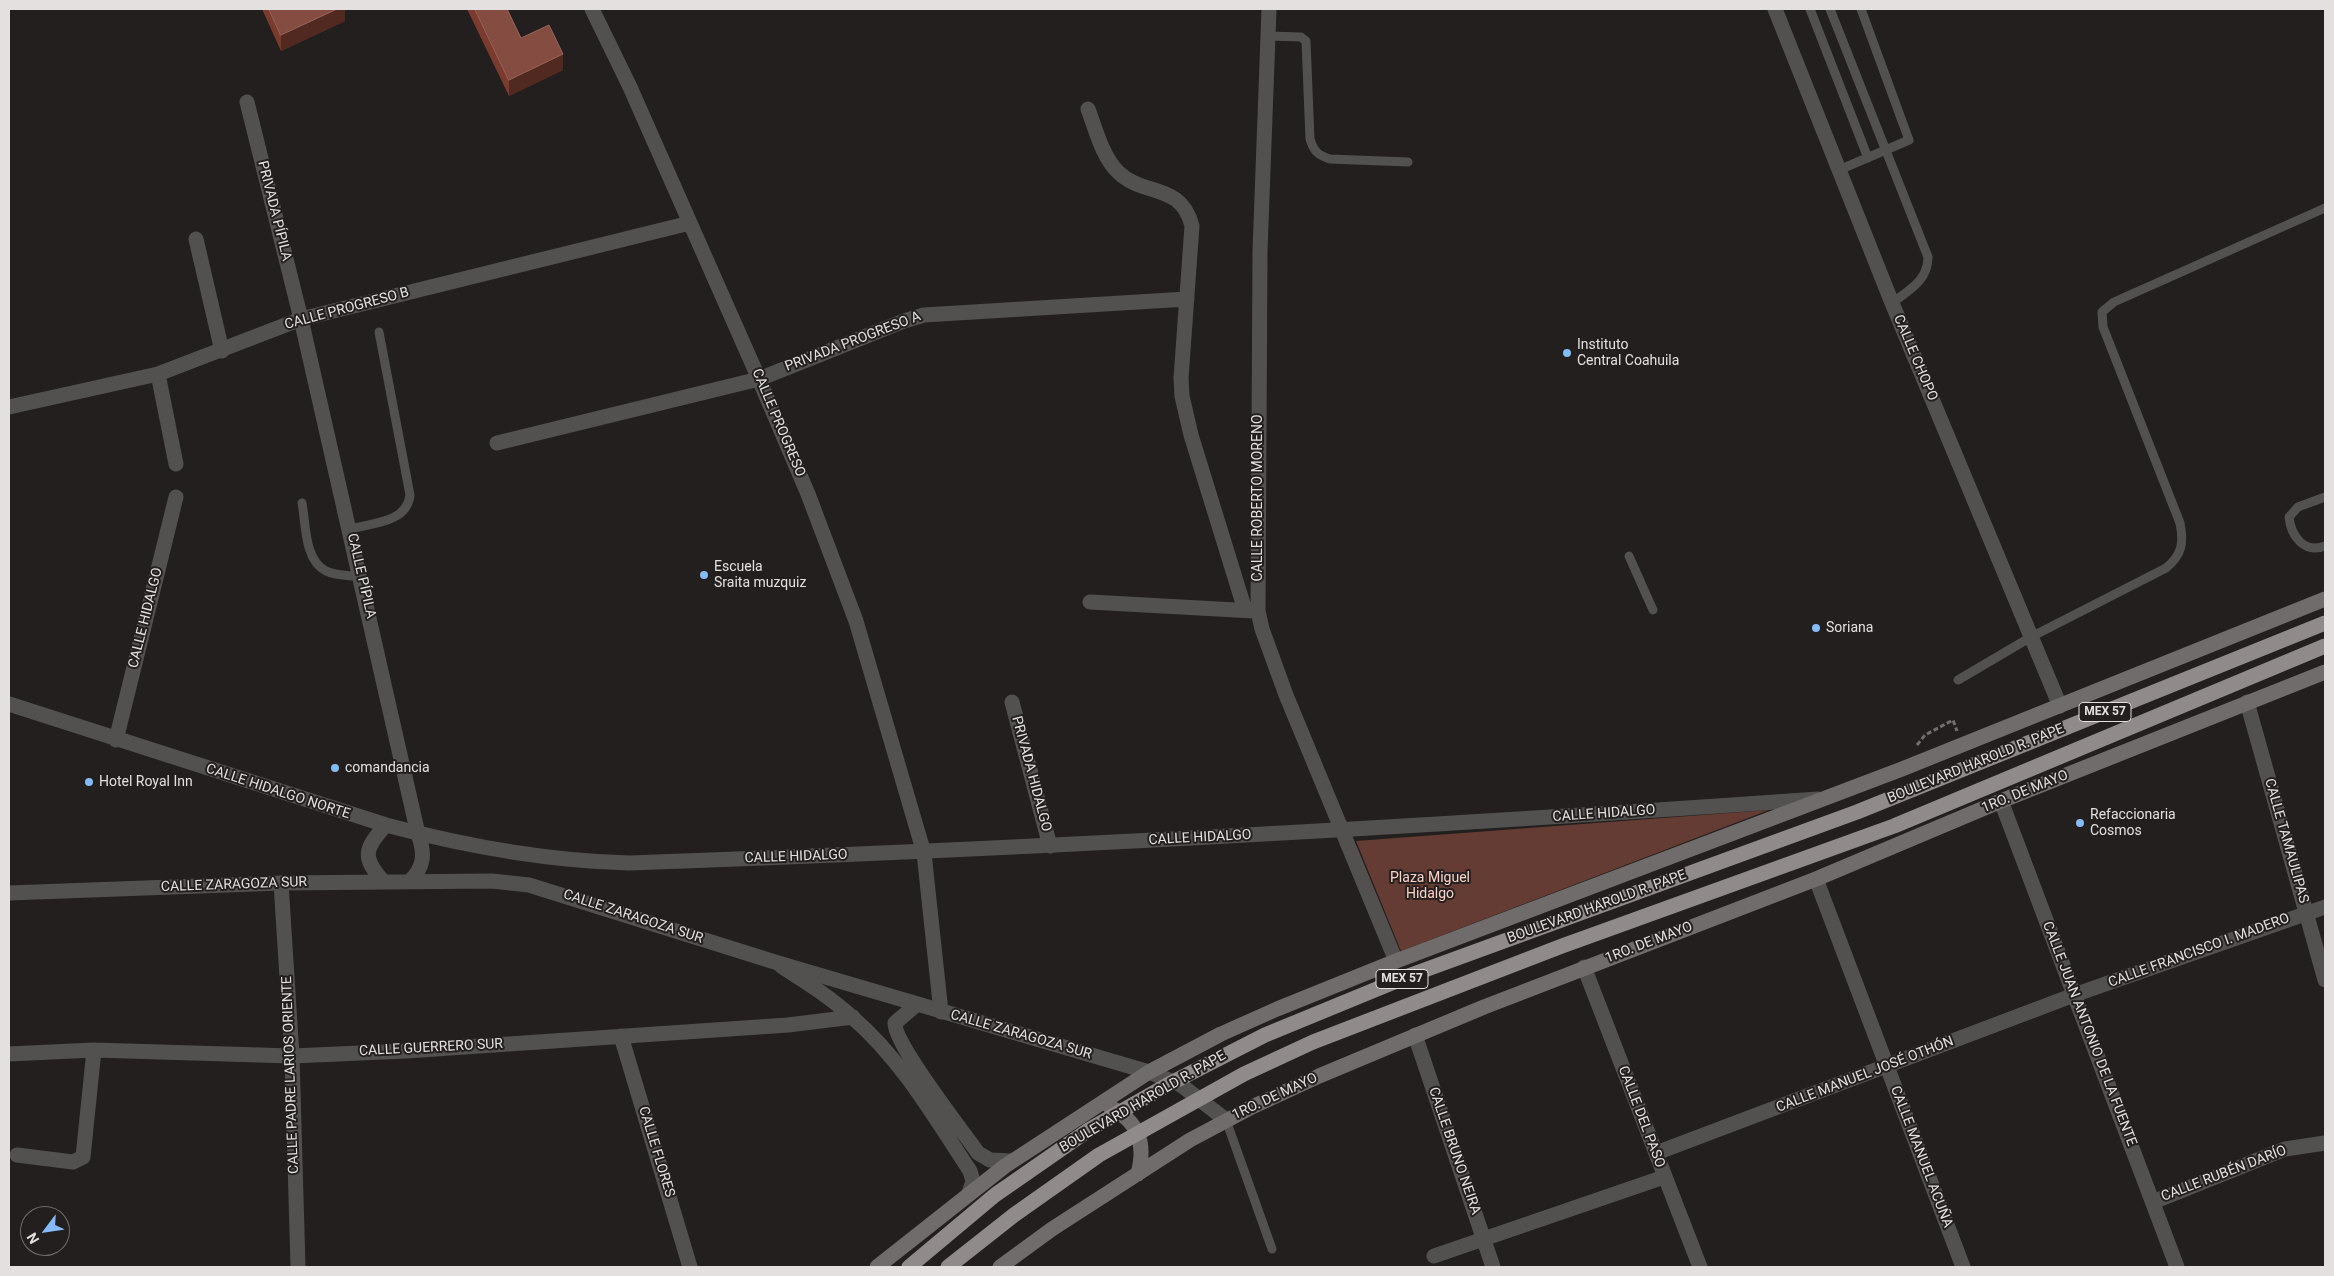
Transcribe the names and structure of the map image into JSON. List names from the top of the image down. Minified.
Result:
{"streets":{"highway":["MEX 57","BOULEVARD HAROLD R. PAPE"],"main road":["CALLE HIDALGO","1RO. DE MAYO"],"street":["PRIVADA PÍPILA","CALLE PROGRESO B","PRIVADA PROGRESO A","CALLE CHOPO","CALLE PROGRESO","CALLE ROBERTO MORENO","CALLE PÍPILA","PRIVADA HIDALGO","CALLE HIDALGO NORTE","CALLE TAMAULIPAS","CALLE ZARAGOZA SUR","CALLE FRANCISCO I. MADERO","CALLE JUAN ANTONIO DE LA FUENTE","CALLE GUERRERO SUR","CALLE PADRE LARIOS ORIENTE","CALLE MANUEL JOSÉ OTHÓN","CALLE DEL PASO","CALLE BRUNO NEIRA","CALLE FLORES","CALLE MANUEL ACUÑA","CALLE RUBÉN DARÍO"]},"crossings":[["PRIVADA PÍPILA","CALLE PROGRESO B"],["PRIVADA PÍPILA","CALLE PÍPILA"],["CALLE PROGRESO B","CALLE PROGRESO"],["CALLE PROGRESO B","CALLE PÍPILA"],["PRIVADA PROGRESO A","CALLE PROGRESO"],["CALLE CHOPO","CALLE HIDALGO"],["CALLE PROGRESO","CALLE HIDALGO"],["CALLE PROGRESO","CALLE ZARAGOZA SUR"],["CALLE ROBERTO MORENO","CALLE HIDALGO"],["CALLE PÍPILA","CALLE HIDALGO NORTE"],["CALLE PÍPILA","CALLE ZARAGOZA SUR"],["CALLE HIDALGO","PRIVADA HIDALGO"],["CALLE HIDALGO","CALLE HIDALGO NORTE"],["CALLE HIDALGO NORTE","CALLE ZARAGOZA SUR"],["1RO. DE MAYO","CALLE TAMAULIPAS"],["1RO. DE MAYO","CALLE ZARAGOZA SUR"],["1RO. DE MAYO","CALLE JUAN ANTONIO DE LA FUENTE"],["1RO. DE MAYO","CALLE DEL PASO"],["1RO. DE MAYO","CALLE BRUNO NEIRA"],["1RO. DE MAYO","CALLE MANUEL ACUÑA"],["CALLE TAMAULIPAS","CALLE FRANCISCO I. MADERO"],["CALLE ZARAGOZA SUR","CALLE PADRE LARIOS ORIENTE"],["CALLE FRANCISCO I. MADERO","CALLE JUAN ANTONIO DE LA FUENTE"],["CALLE FRANCISCO I. MADERO","CALLE MANUEL JOSÉ OTHÓN"],["CALLE JUAN ANTONIO DE LA FUENTE","CALLE MANUEL JOSÉ OTHÓN"],["CALLE JUAN ANTONIO DE LA FUENTE","CALLE RUBÉN DARÍO"],["CALLE GUERRERO SUR","CALLE PADRE LARIOS ORIENTE"],["CALLE GUERRERO SUR","CALLE FLORES"],["CALLE MANUEL JOSÉ OTHÓN","CALLE DEL PASO"],["CALLE MANUEL JOSÉ OTHÓN","CALLE MANUEL ACUÑA"]],"parks":["Plaza Miguel Hidalgo"],"places":["Instituto Central Coahuila","Escuela Sraita muzquiz","Soriana","comandancia","Hotel Royal Inn","Refaccionaria Cosmos"],"north":"bottom left"}
